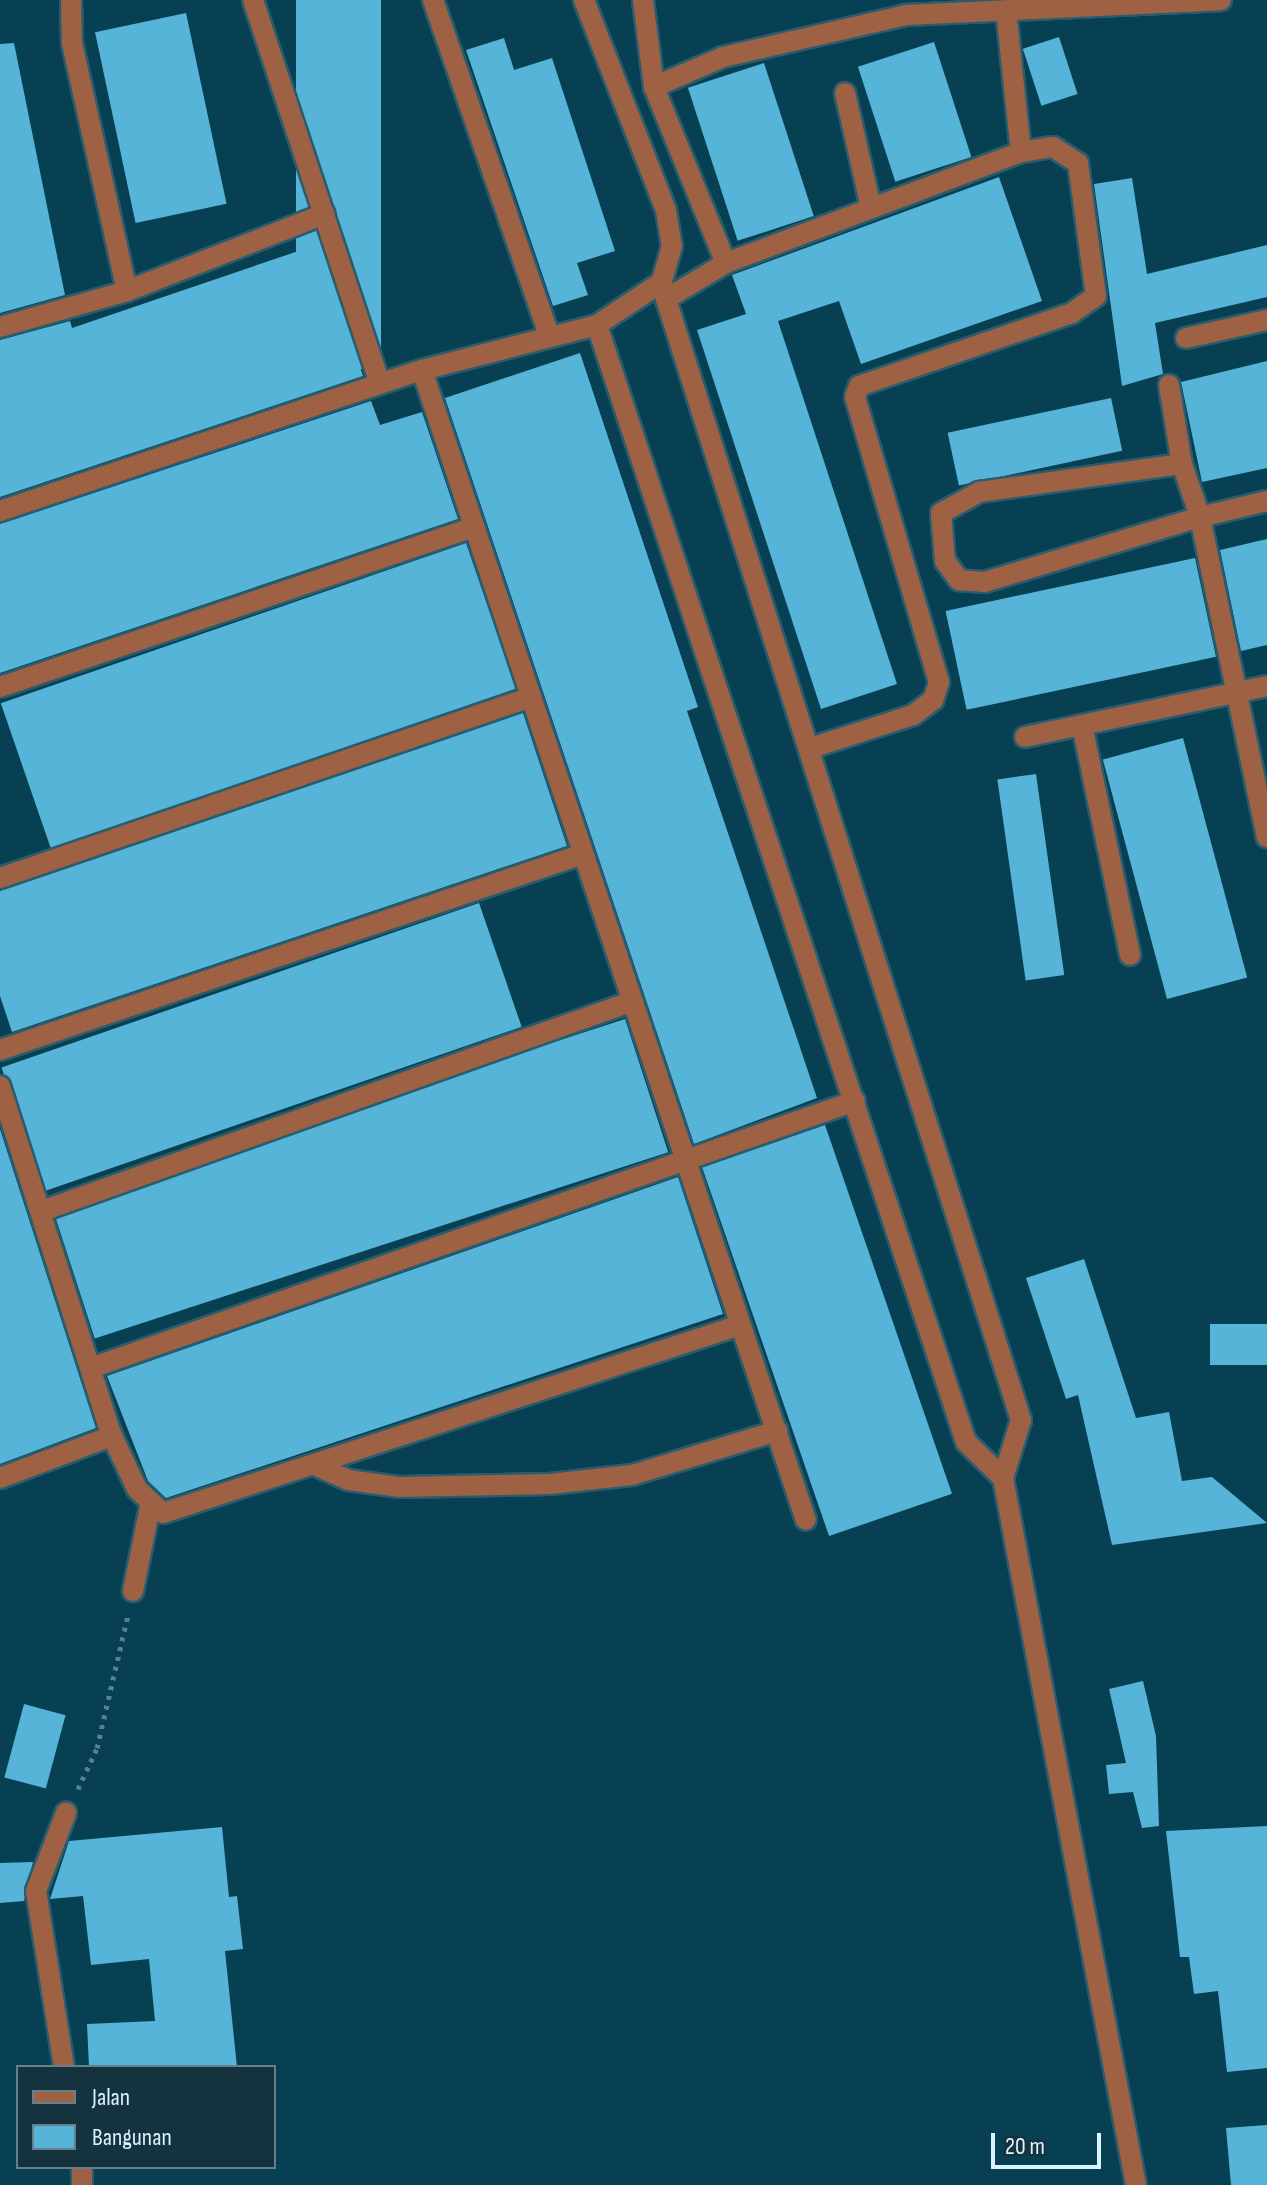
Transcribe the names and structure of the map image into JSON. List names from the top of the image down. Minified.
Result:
{"legend":["Jalan","Bangunan"],"scale_bar":"20 m"}
